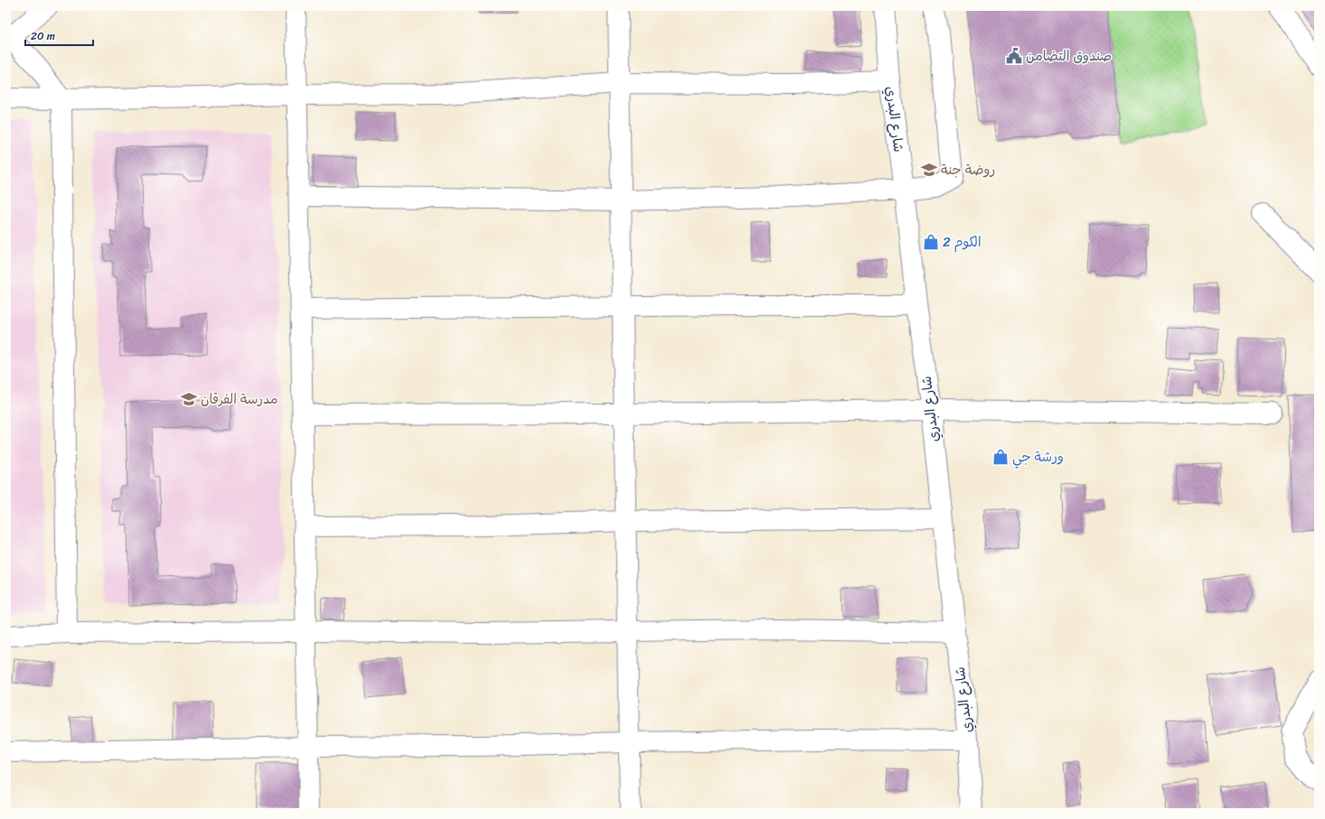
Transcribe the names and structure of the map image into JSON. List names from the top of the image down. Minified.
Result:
{"streets":{"street":["شارع البدري"]},"places":{"public building":["صندوق التضامن"],"school or university":["روضة جنة","مدرسة الفرقان"],"shop":["الكوم 2","ورشة جي"]},"scale_bar":"20 m"}
